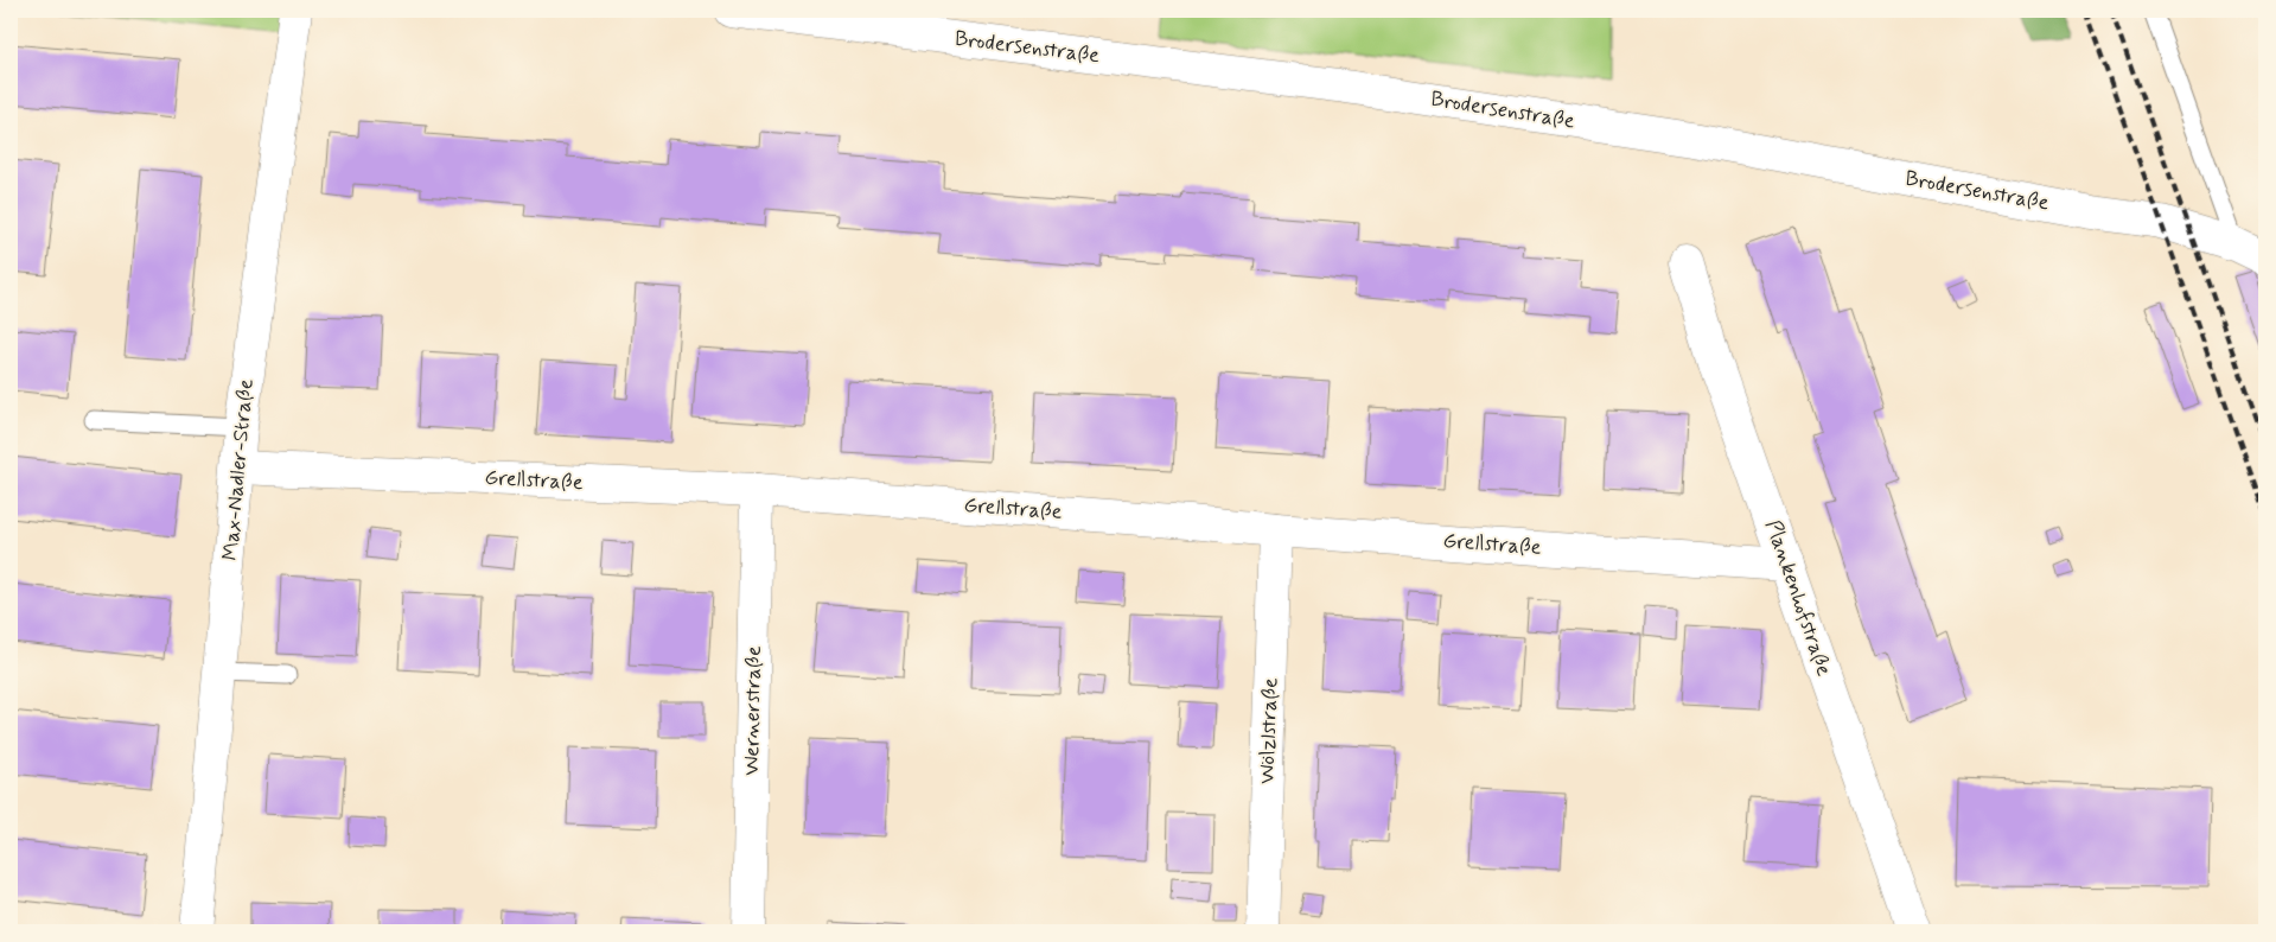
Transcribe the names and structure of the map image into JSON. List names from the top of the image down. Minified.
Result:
{"streets":{"street":["Brodersenstraße","Max-Nadler-Straße","Grellstraße","Plankenhofstraße","Wernerstraße","Wölzlstraße"]},"crossings":[["Max-Nadler-Straße","Grellstraße"],["Grellstraße","Plankenhofstraße"],["Grellstraße","Wernerstraße"],["Grellstraße","Wölzlstraße"]]}
